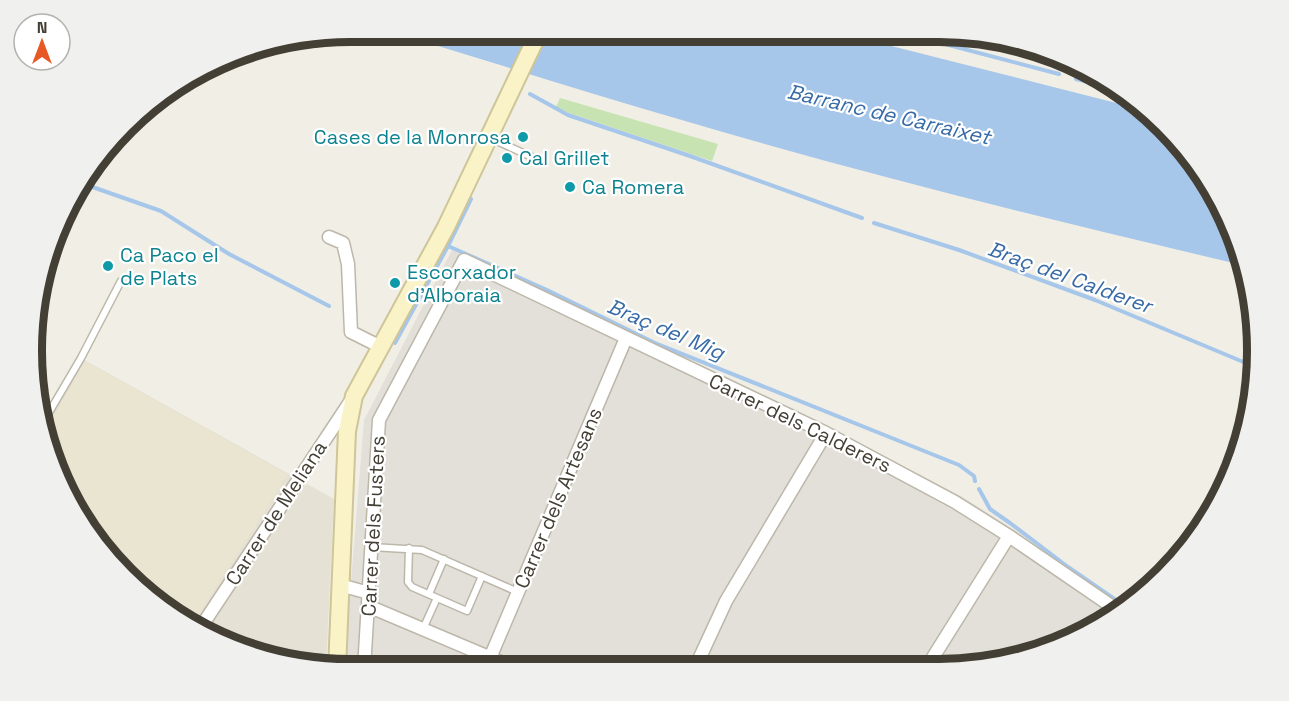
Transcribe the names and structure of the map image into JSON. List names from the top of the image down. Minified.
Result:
{"streets":{"street":["Carrer dels Calderers","Carrer dels Artesans","Carrer de Meliana","Carrer dels Fusters"]},"crossings":[["Carrer dels Calderers","Carrer dels Artesans"],["Carrer dels Calderers","Carrer dels Fusters"]],"water":["Barranc de Carraixet","Braç del Calderer","Braç del Mig"],"places":["Cases de la Monrosa","Cal Grillet","Ca Romera","Ca Paco el de Plats","Escorxador d'Alboraia"],"north":"top"}
